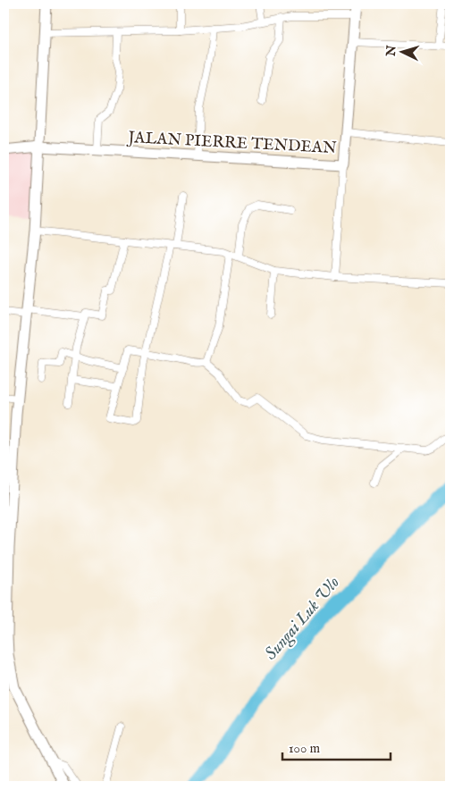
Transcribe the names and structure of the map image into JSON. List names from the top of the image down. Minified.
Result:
{"streets":{"main road":["JALAN PIERRE TENDEAN"]},"water":["Sungai Luk Ulo"],"scale_bar":"100 m","north":"left"}
